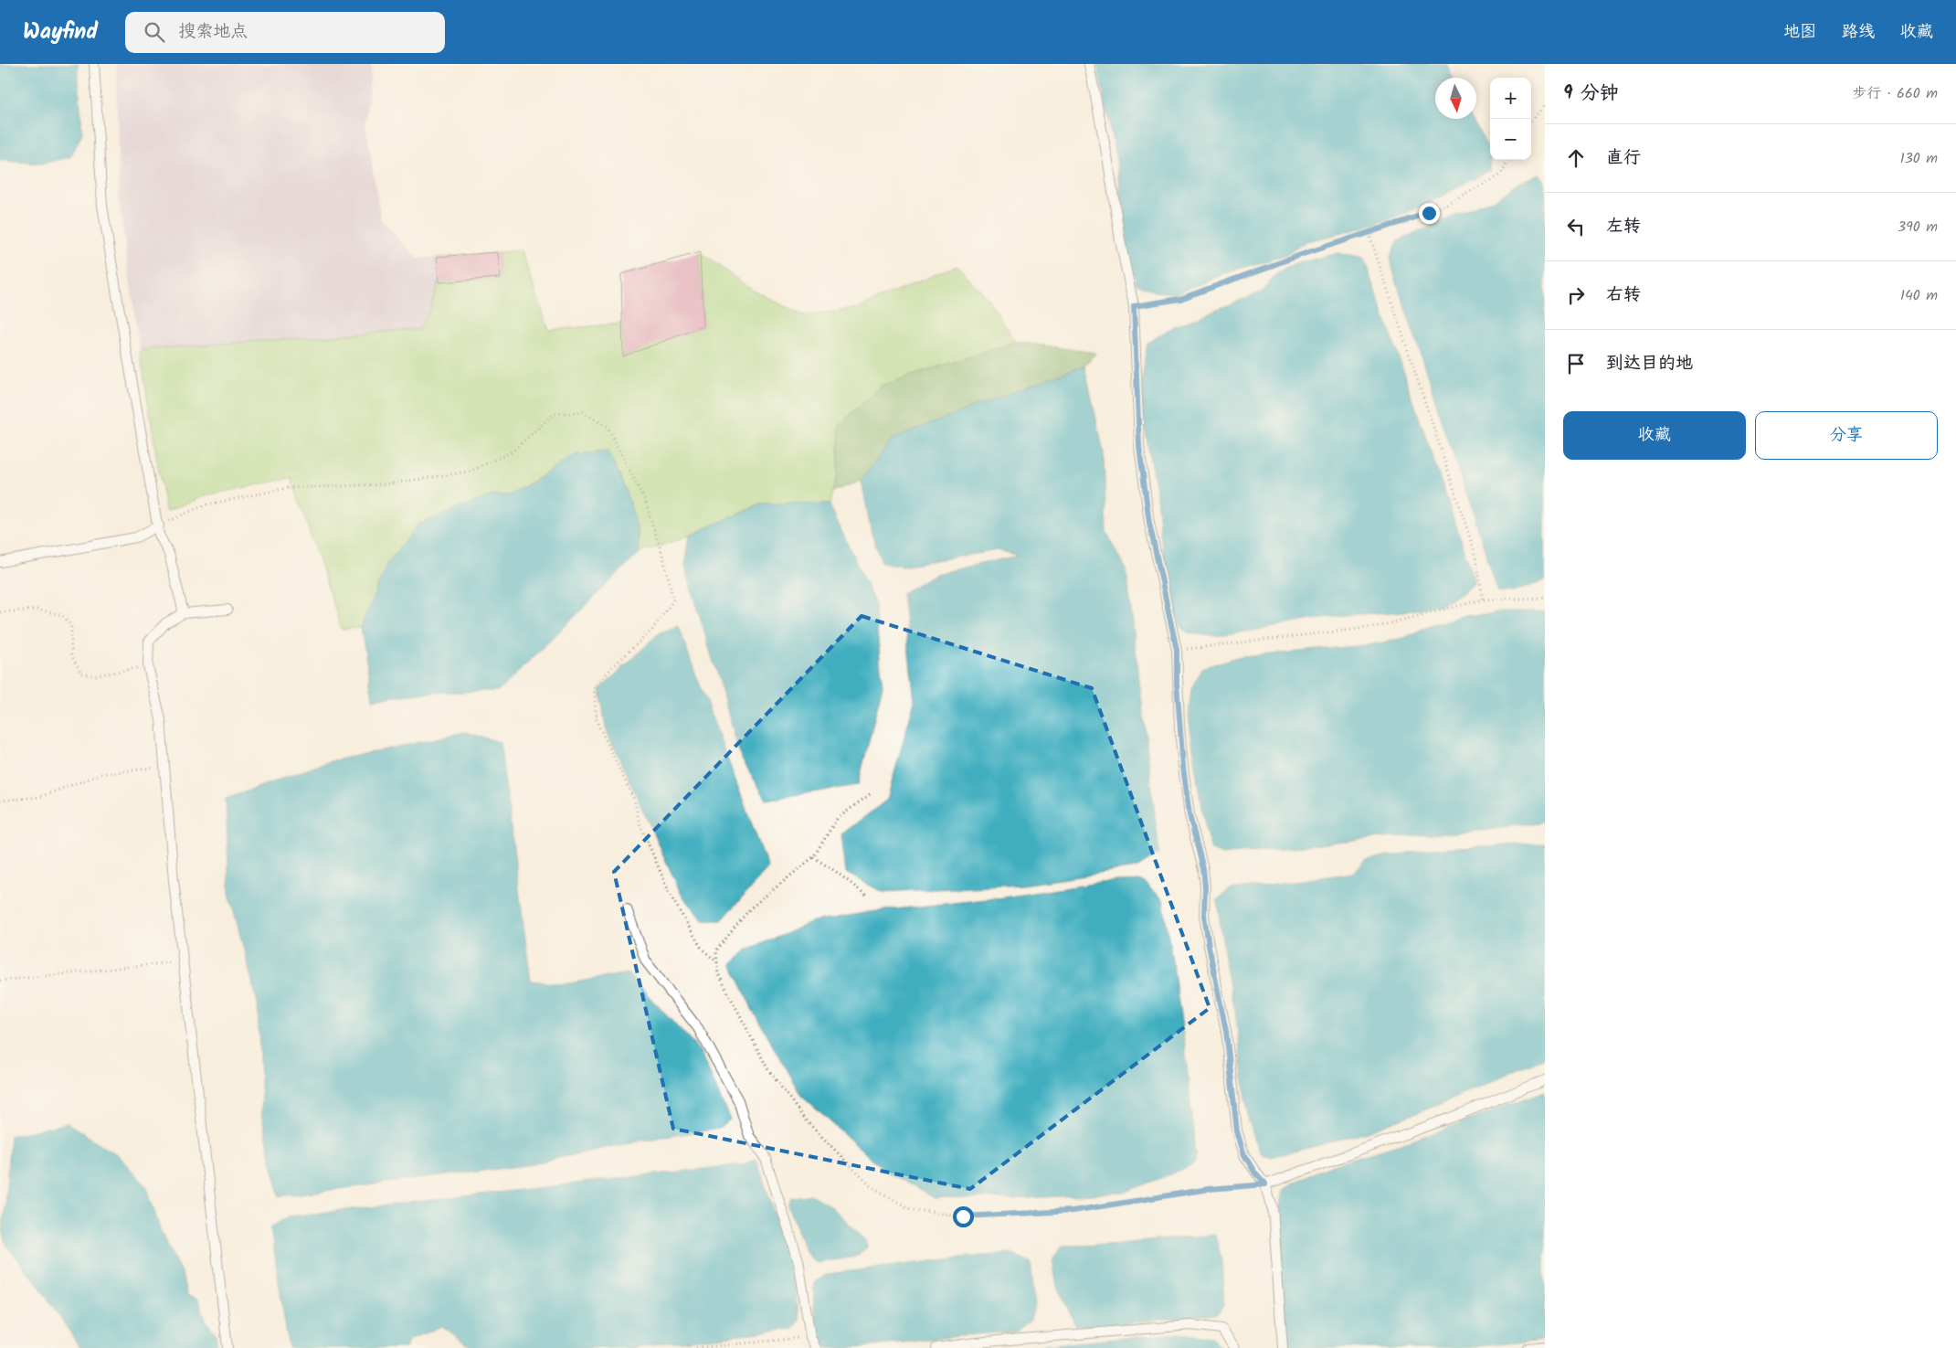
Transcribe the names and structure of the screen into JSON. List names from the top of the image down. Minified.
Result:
{"north":"bottom","page":{"header":"Wayfind","search":"搜索地点","nav":["地图","路线","收藏"],"heading":["9 分钟","步行 · 660 m"],"map_buttons":["+","−"],"list":[["直行","130 m"],["左转","390 m"],["右转","140 m"],"到达目的地"],"buttons":["收藏","分享"]}}
